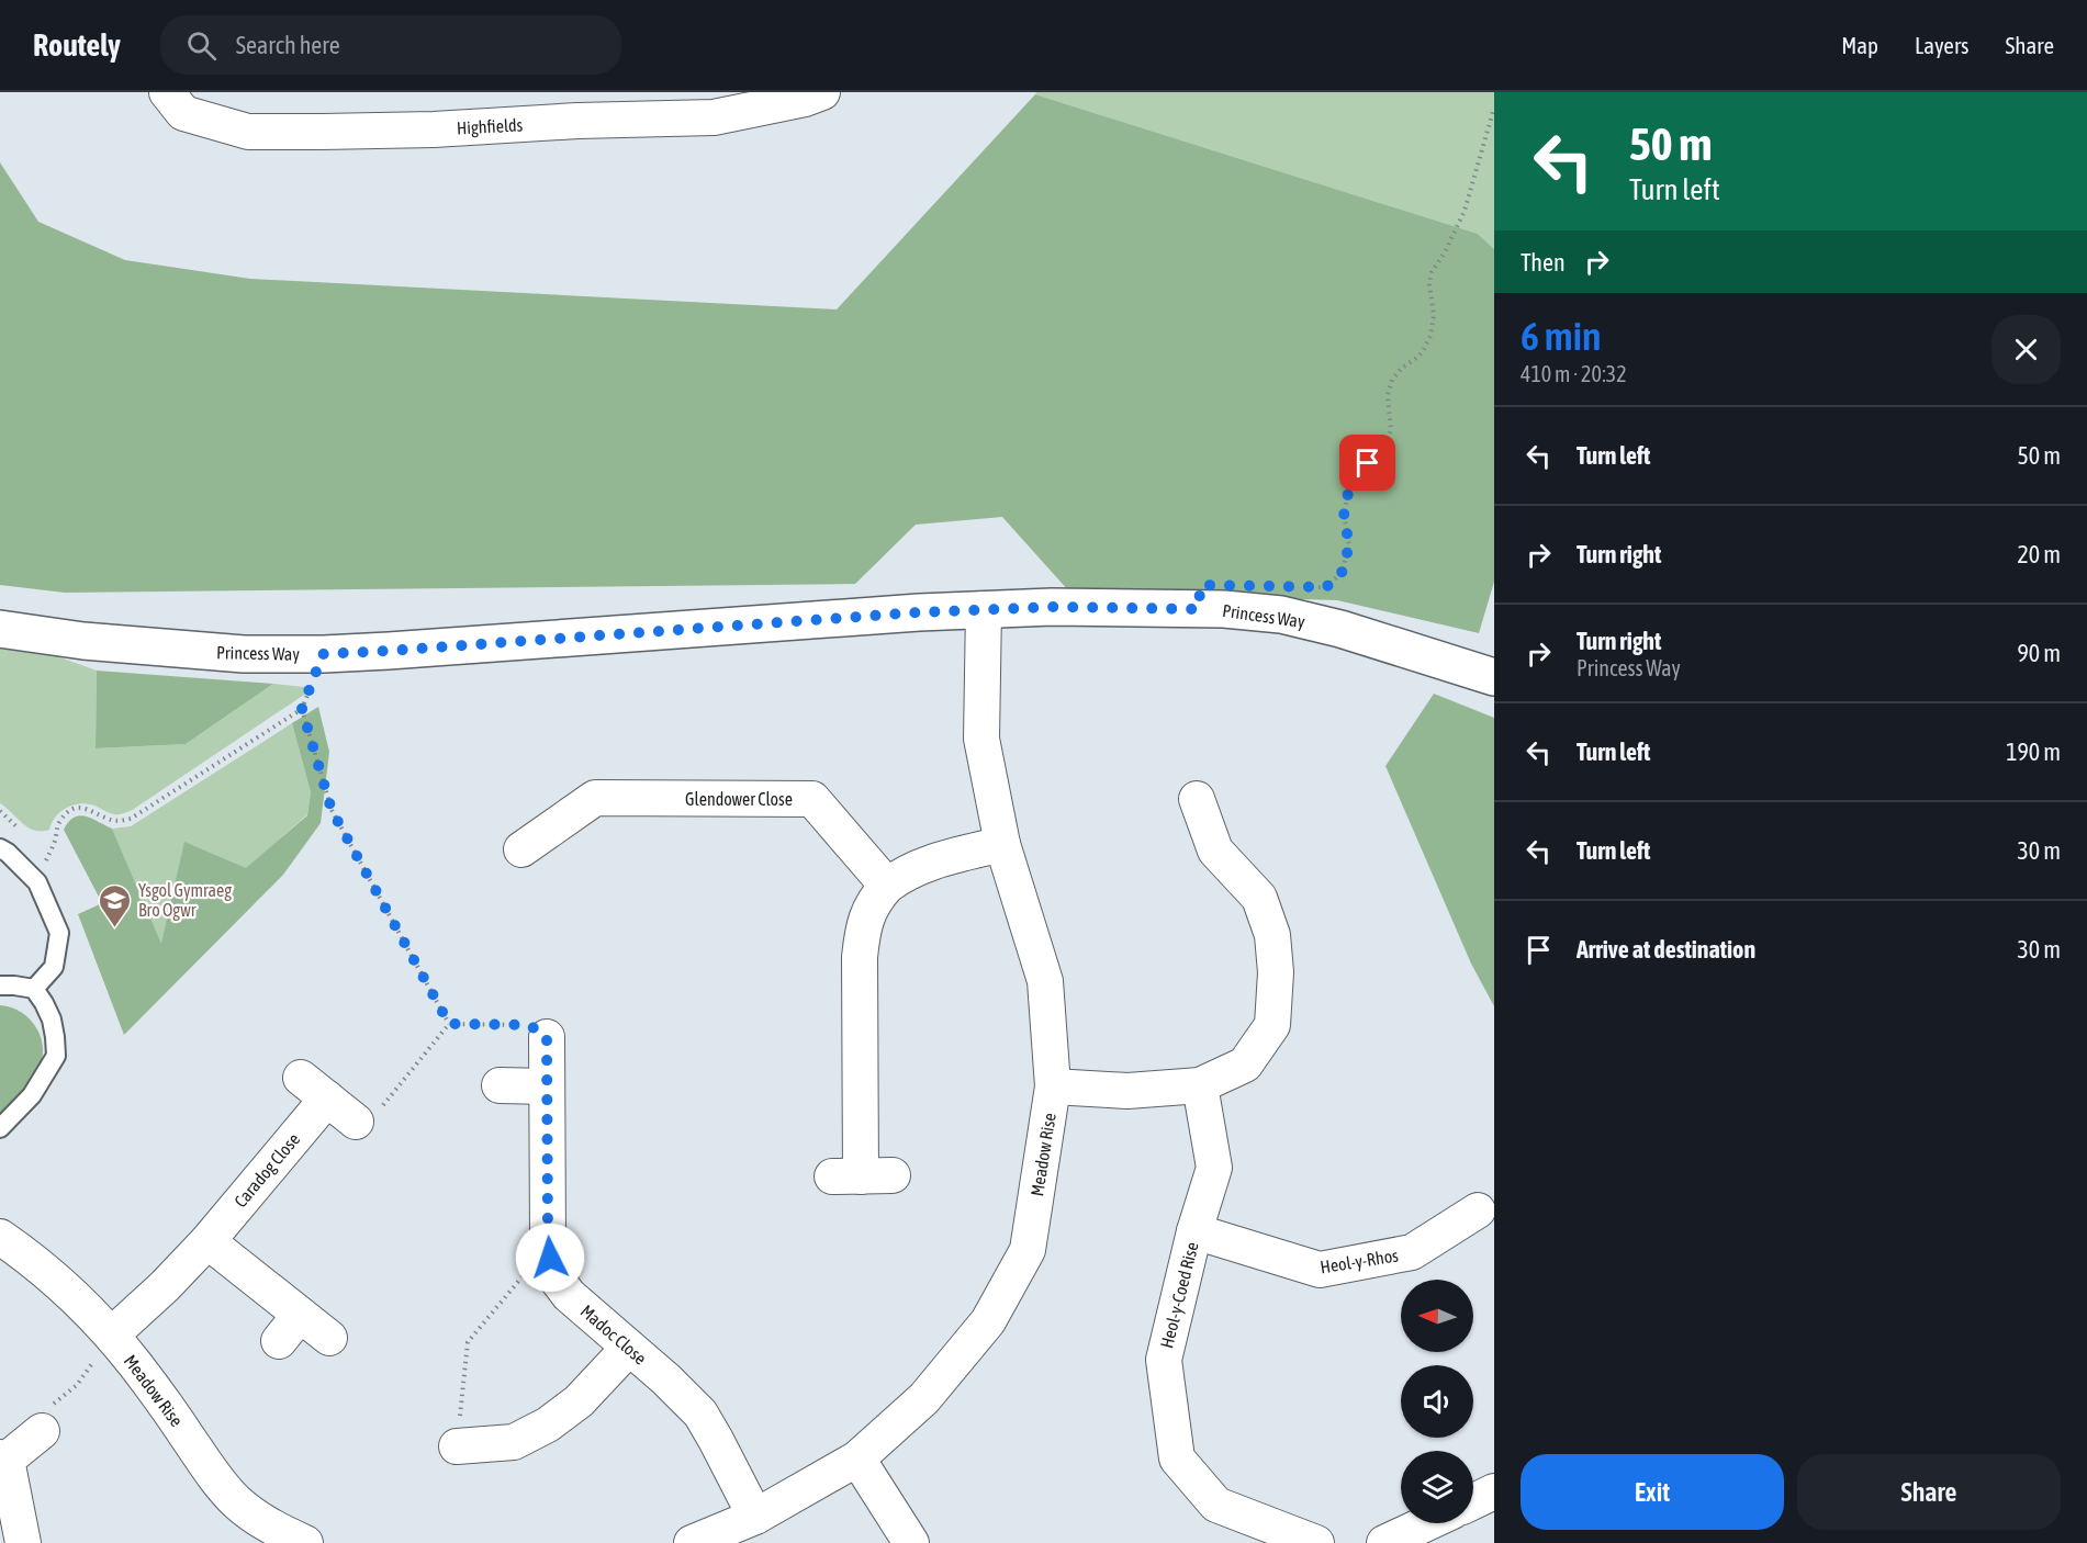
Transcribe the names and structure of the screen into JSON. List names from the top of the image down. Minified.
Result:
{"streets":{"street":["Highfields","Princess Way","Glendower Close","Meadow Rise","Caradog Close","Heol-y-Rhos","Heol-y-Coed Rise","Madoc Close"]},"crossings":[["Princess Way","Meadow Rise"],["Meadow Rise","Caradog Close"],["Meadow Rise","Madoc Close"],["Heol-y-Rhos","Heol-y-Coed Rise"]],"places":{"school or university":["Ysgol Gymraeg Bro Ogwr"]},"north":"left","page":{"header":"Routely","search":"Search here","nav":["Map","Layers","Share"],"turn":["50 m","Turn left"],"then":"Then","heading":["6 min","410 m · 20:32"],"list":[{"name":"Turn left","value":"50 m"},{"name":"Turn right","value":"20 m"},{"name":"Turn right","note":"Princess Way","value":"90 m"},{"name":"Turn left","value":"190 m"},{"name":"Turn left","value":"30 m"},{"name":"Arrive at destination","value":"30 m"}],"buttons":["Exit","Share"]}}
